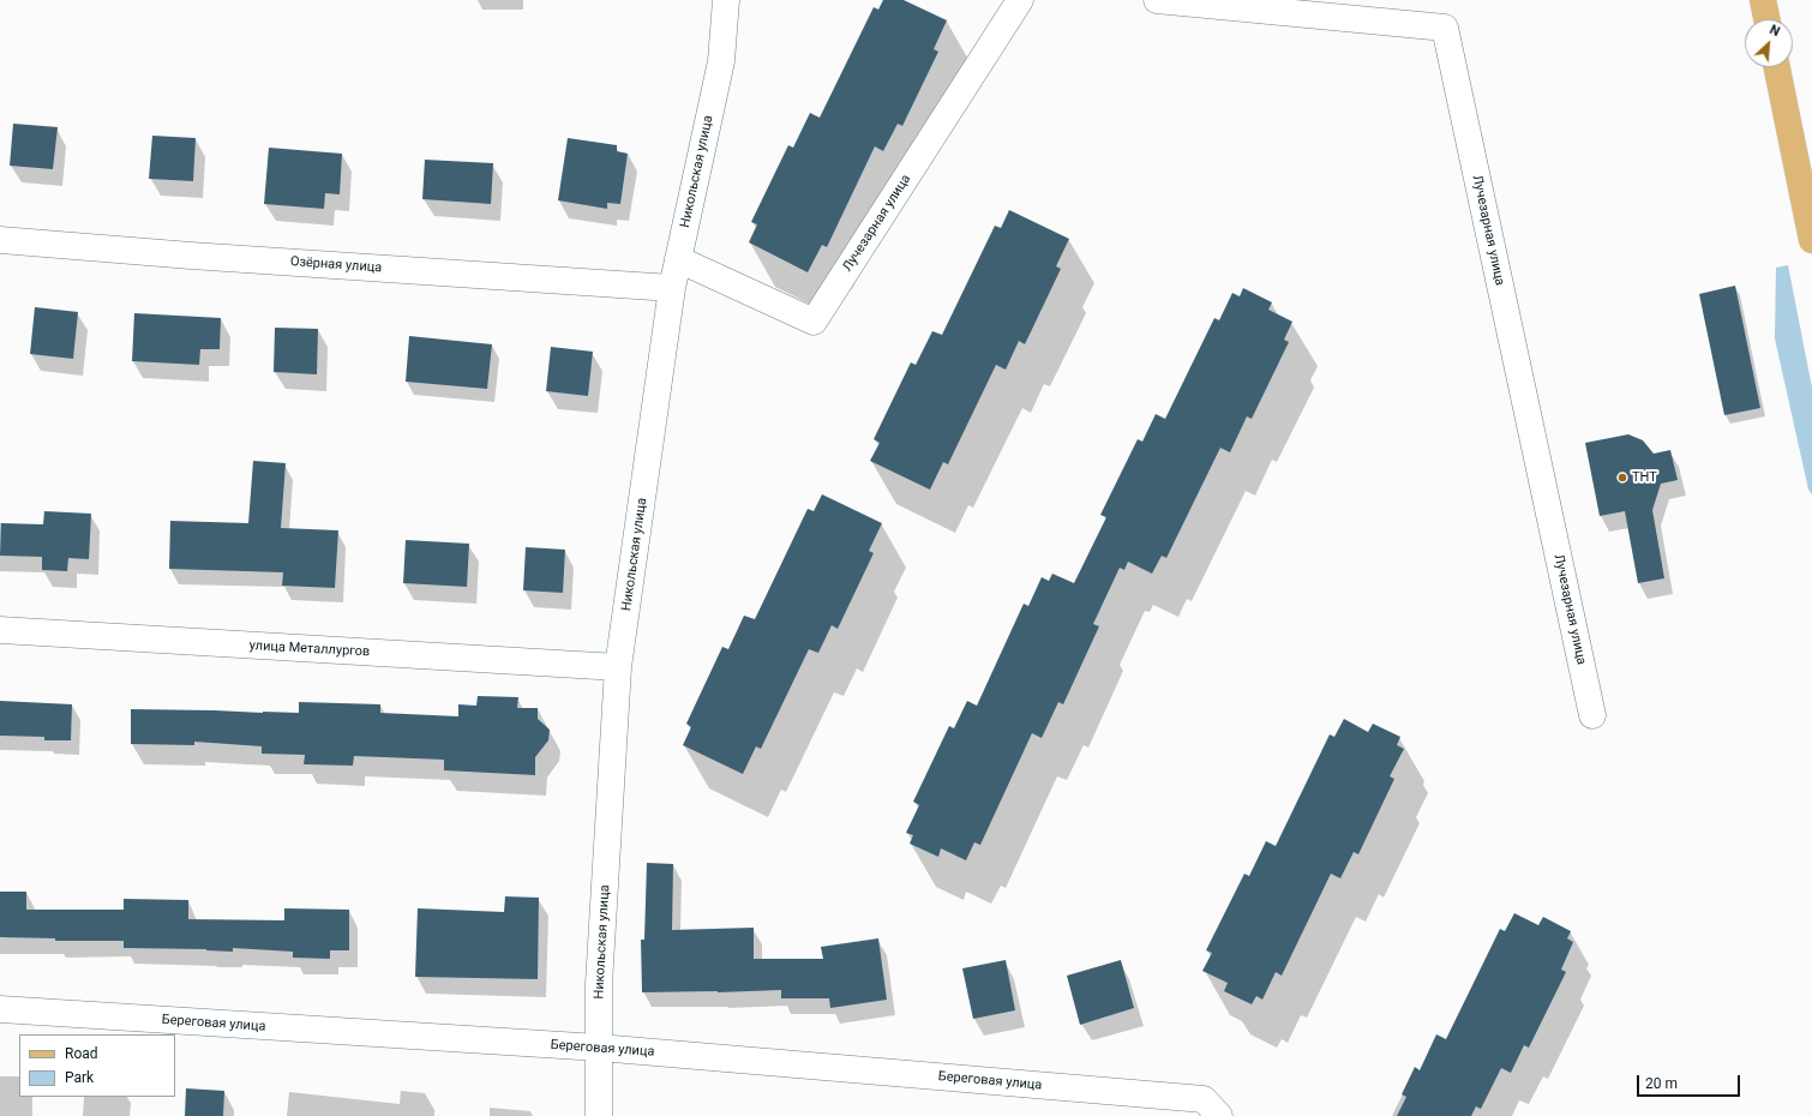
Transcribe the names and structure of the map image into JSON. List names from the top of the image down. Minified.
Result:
{"streets":{"street":["Никольская улица","Лучезарная улица","Озёрная улица","улица Металлургов","Береговая улица"]},"crossings":[["Никольская улица","Лучезарная улица"],["Никольская улица","Озёрная улица"],["Никольская улица","улица Металлургов"],["Никольская улица","Береговая улица"]],"places":["ТНТ"],"legend":["Road","Park"],"scale_bar":"20 m","north":"top right"}
